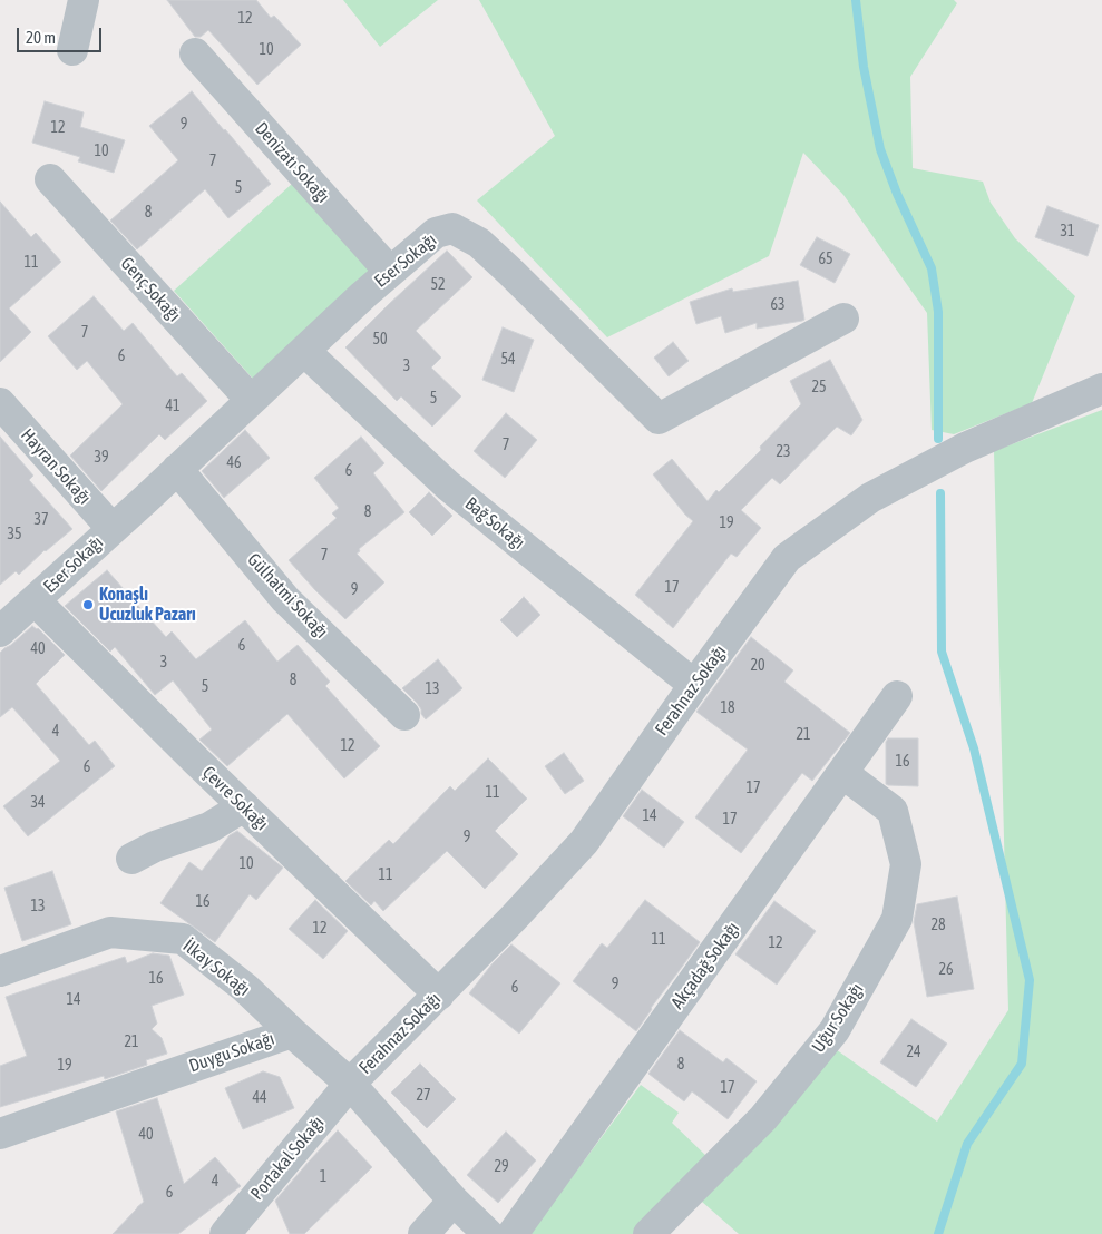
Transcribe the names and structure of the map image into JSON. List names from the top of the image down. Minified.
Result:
{"streets":{"street":["Denizatı Sokağı","Eser Sokağı","Genç Sokağı","Hayran Sokağı","Bağ Sokağı","Gülhatmi Sokağı","Ferahnaz Sokağı","Çevre Sokağı","Akçadağ Sokağı","İlkay Sokağı","Uğur Sokağı","Duygu Sokağı","Portakal Sokağı"]},"crossings":[["Denizatı Sokağı","Eser Sokağı"],["Eser Sokağı","Genç Sokağı"],["Eser Sokağı","Hayran Sokağı"],["Eser Sokağı","Bağ Sokağı"],["Eser Sokağı","Gülhatmi Sokağı"],["Eser Sokağı","Çevre Sokağı"],["Bağ Sokağı","Ferahnaz Sokağı"],["Ferahnaz Sokağı","Çevre Sokağı"],["Ferahnaz Sokağı","Duygu Sokağı"],["Ferahnaz Sokağı","Portakal Sokağı"],["Akçadağ Sokağı","Uğur Sokağı"],["İlkay Sokağı","Duygu Sokağı"],["Duygu Sokağı","Portakal Sokağı"]],"places":["Konaşlı Ucuzluk Pazarı"],"house_numbers":["12","10","9","12","10","7","5","8","31","65","11","52","63","7","50","6","54","3","25","5","41","7","23","39","46","6","8","37","19","35","7","17","9","6","40","3","20","8","5","13","18","4","21","12","16","6","17","11","34","14","17","9","10","11","16","13","28","12","11","12","26","16","9","6","14","21","24","8","19","17","27","44","40","29","1","4","6"],"scale_bar":"20 m"}
